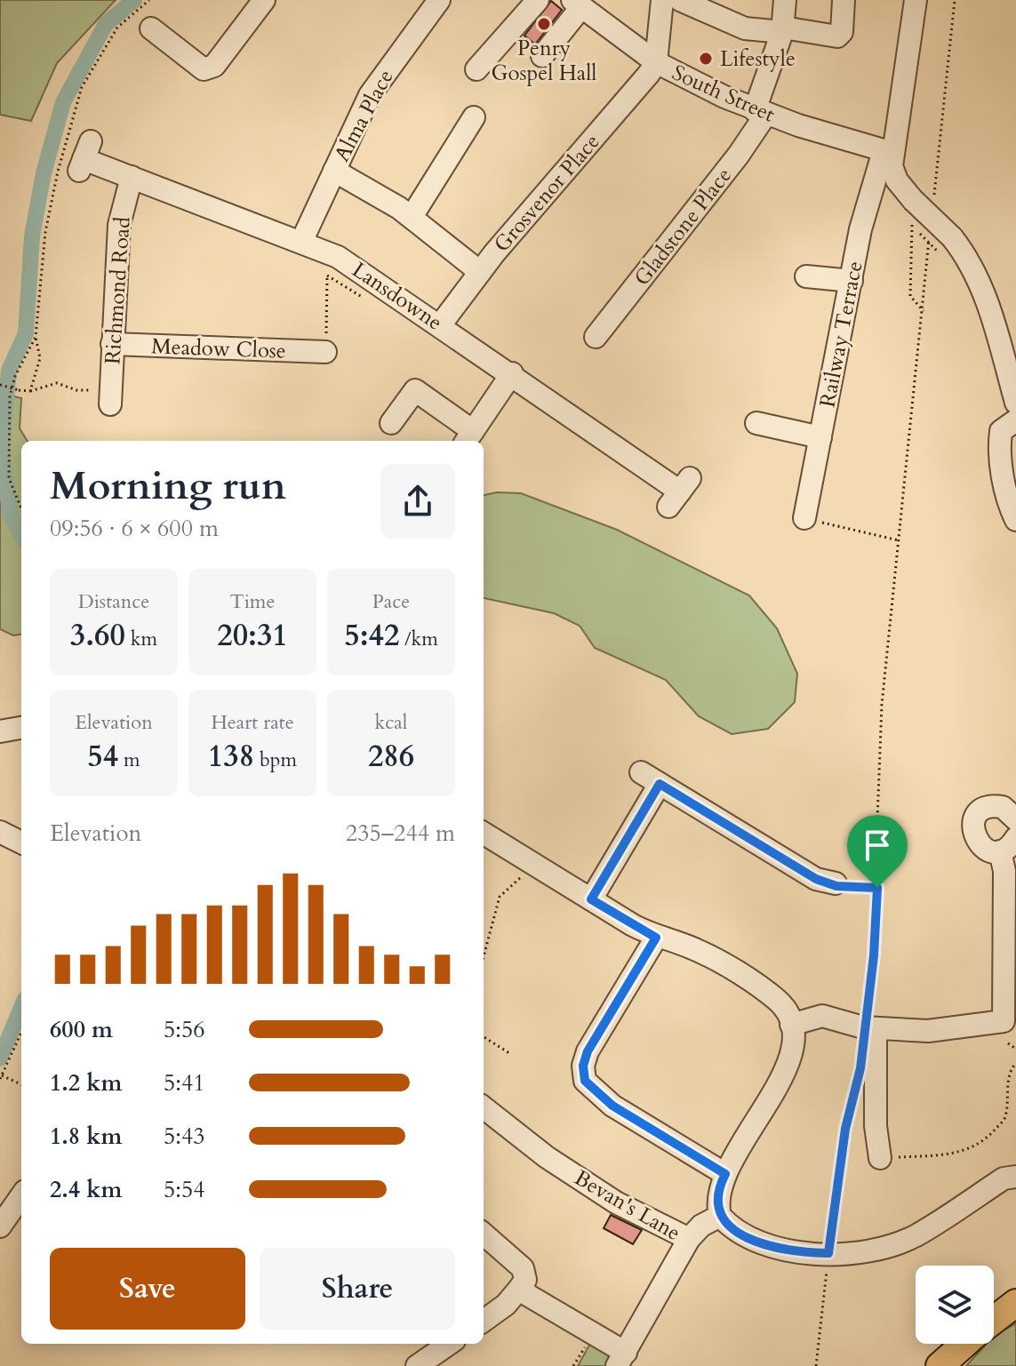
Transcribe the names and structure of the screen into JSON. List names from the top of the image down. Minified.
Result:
{"streets":{"street":["South Street","Alma Place","Grosvenor Place","Gladstone Place","Richmond Road","Lansdowne","Railway Terrace","Meadow Close","Bevan's Lane"]},"crossings":[["South Street","Grosvenor Place"],["South Street","Gladstone Place"],["South Street","Railway Terrace"],["Alma Place","Lansdowne"],["Grosvenor Place","Lansdowne"],["Richmond Road","Lansdowne"],["Richmond Road","Meadow Close"]],"places":["Penry Gospel Hall","Lifestyle"],"page":{"heading":["Morning run","09:56 · 6 × 600 m"],"stats":[["Distance","3.60 km"],["Time","20:31"],["Pace","5:42 /km"],["Elevation","54 m"],["Heart rate","138 bpm"],["kcal","286"]],"chart":["Elevation","235–244 m"],"list":[{"name":"600 m","note":"5:56"},{"name":"1.2 km","note":"5:41"},{"name":"1.8 km","note":"5:43"},{"name":"2.4 km","note":"5:54"}],"buttons":["Save","Share"]}}
